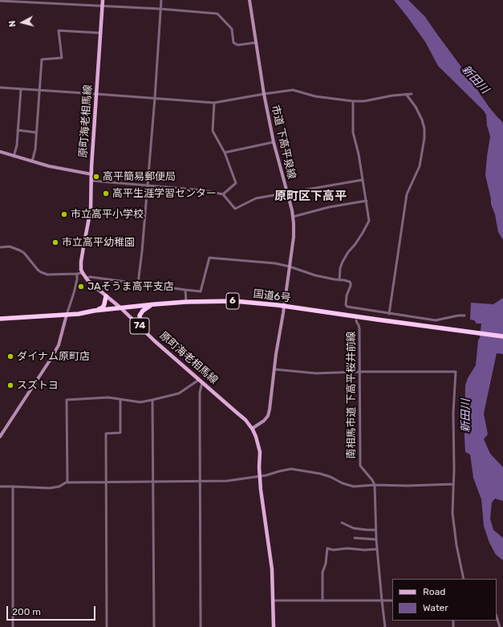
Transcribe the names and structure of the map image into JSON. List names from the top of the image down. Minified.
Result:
{"streets":{"highway":["国道6号","6"],"main road":["原町海老相馬線","74"],"street":["市道 下高平泉線","南相馬市道 下高平桜井前線"]},"crossings":[["原町海老相馬線","市道 下高平泉線"],["原町海老相馬線","国道6号"],["市道 下高平泉線","国道6号"]],"districts":["原町区下高平"],"water":["新田川"],"places":["高平簡易郵便局","高平生涯学習センター","市立高平小学校","市立高平幼稚園","JAそうま高平支店","ダイナム原町店","スズトヨ"],"legend":["Road","Water"],"scale_bar":"200 m","north":"left"}
